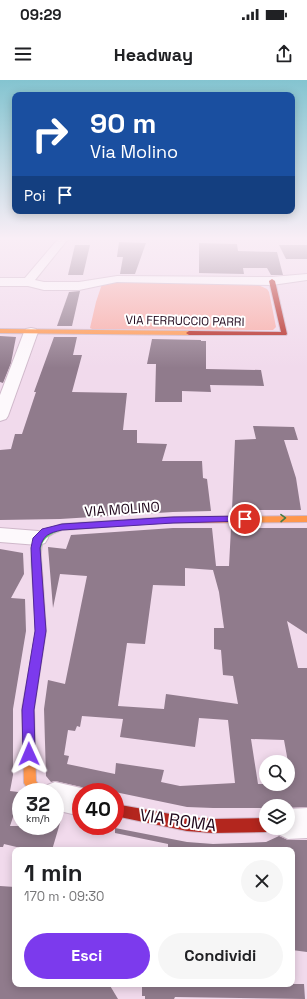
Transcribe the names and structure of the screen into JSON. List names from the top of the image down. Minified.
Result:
{"streets":{"street":["VIA FERRUCCIO PARRI","VIA MOLINO","VIA ROMA"]},"one_way":["VIA MOLINO"],"page":{"status":"09:29","header":"Headway","turn":["90 m","Via Molino"],"then":"Poi","speed":"32 km/h","limit":"40","heading":["1 min","170 m · 09:30"],"buttons":["Esci","Condividi"]}}
